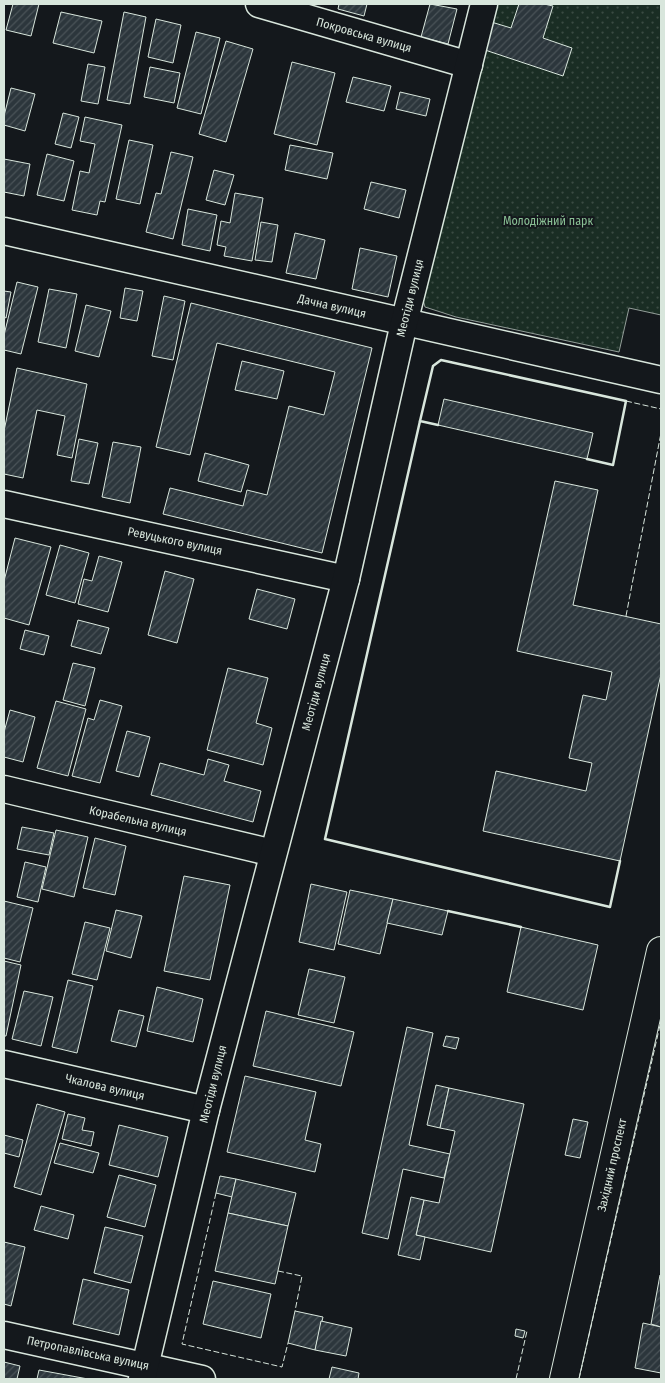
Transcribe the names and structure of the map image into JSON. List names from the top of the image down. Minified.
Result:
{"streets":{"main road":["Західний проспект"],"street":["Покровська вулиця","Меотіди вулиця","Дачна вулиця","Ревуцького вулиця","Корабельна вулиця","Чкалова вулиця","Петропавлівська вулиця"]},"crossings":[["Покровська вулиця","Меотіди вулиця"],["Меотіди вулиця","Дачна вулиця"],["Меотіди вулиця","Ревуцького вулиця"],["Меотіди вулиця","Корабельна вулиця"],["Меотіди вулиця","Чкалова вулиця"],["Меотіди вулиця","Петропавлівська вулиця"]],"parks":["Молодіжний парк"]}
